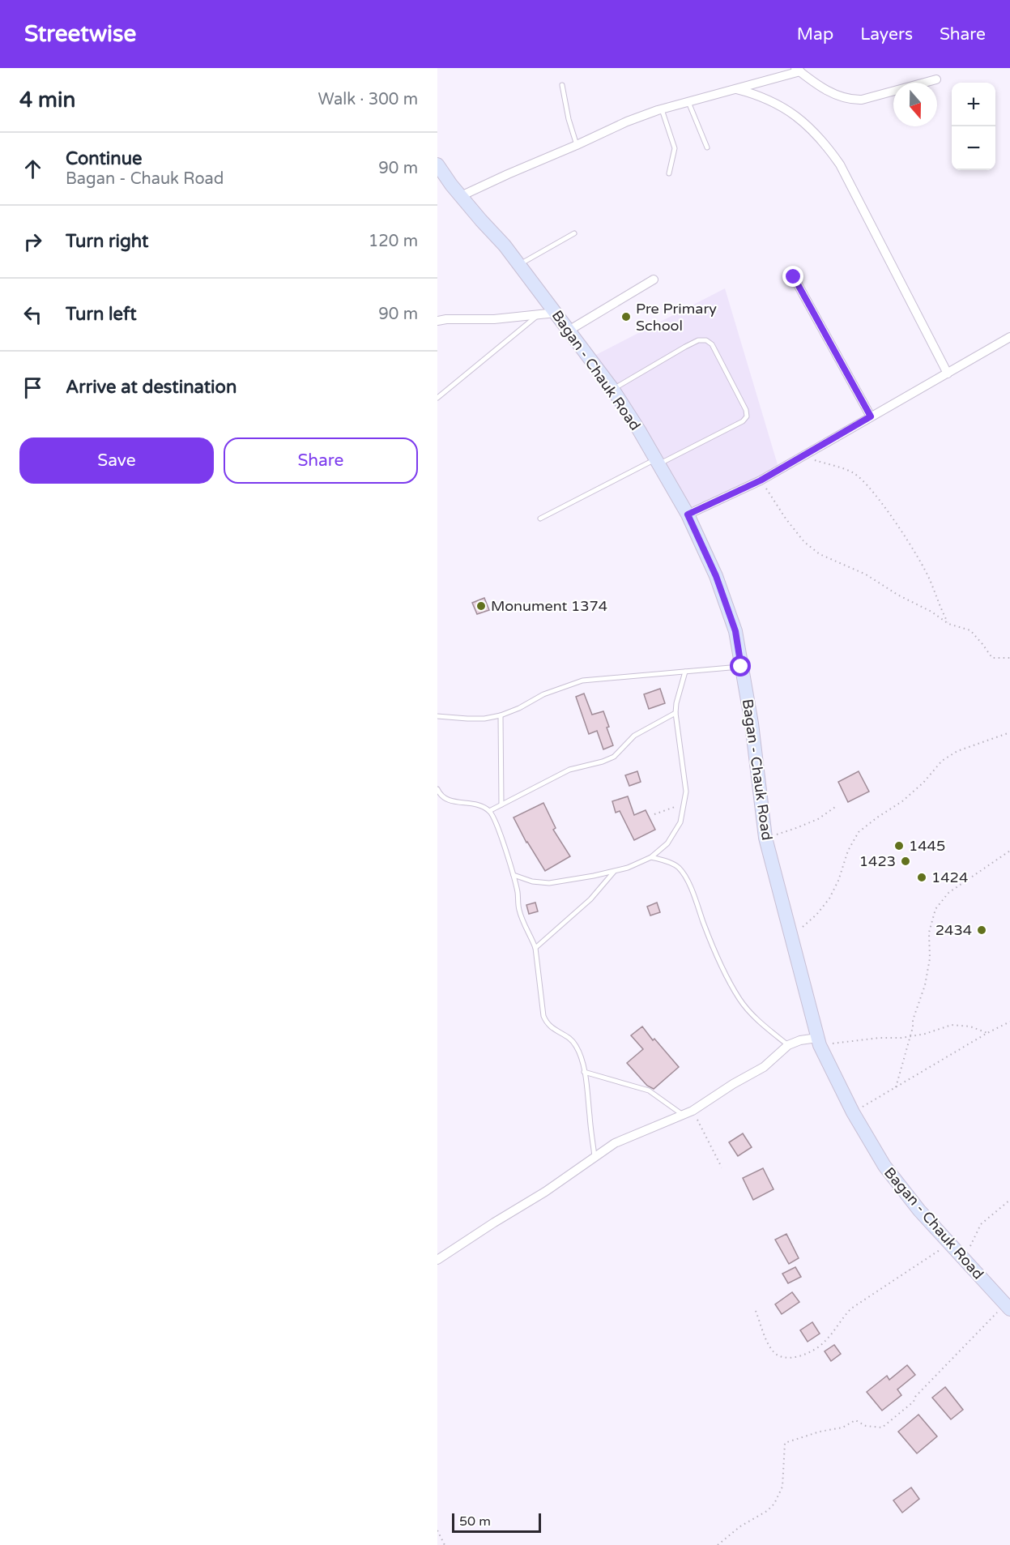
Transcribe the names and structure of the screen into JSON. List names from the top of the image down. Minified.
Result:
{"streets":{"main road":["Bagan - Chauk Road"]},"places":["Pre Primary School","Monument 1374","1445","1423","1424","2434"],"scale_bar":"50 m","north":"bottom","page":{"header":"Streetwise","nav":["Map","Layers","Share"],"heading":["4 min","Walk · 300 m"],"map_buttons":["+","−"],"list":[["Continue","Bagan - Chauk Road","90 m"],["Turn right","120 m"],["Turn left","90 m"],"Arrive at destination"],"buttons":["Save","Share"],"scale":"50 m"}}
